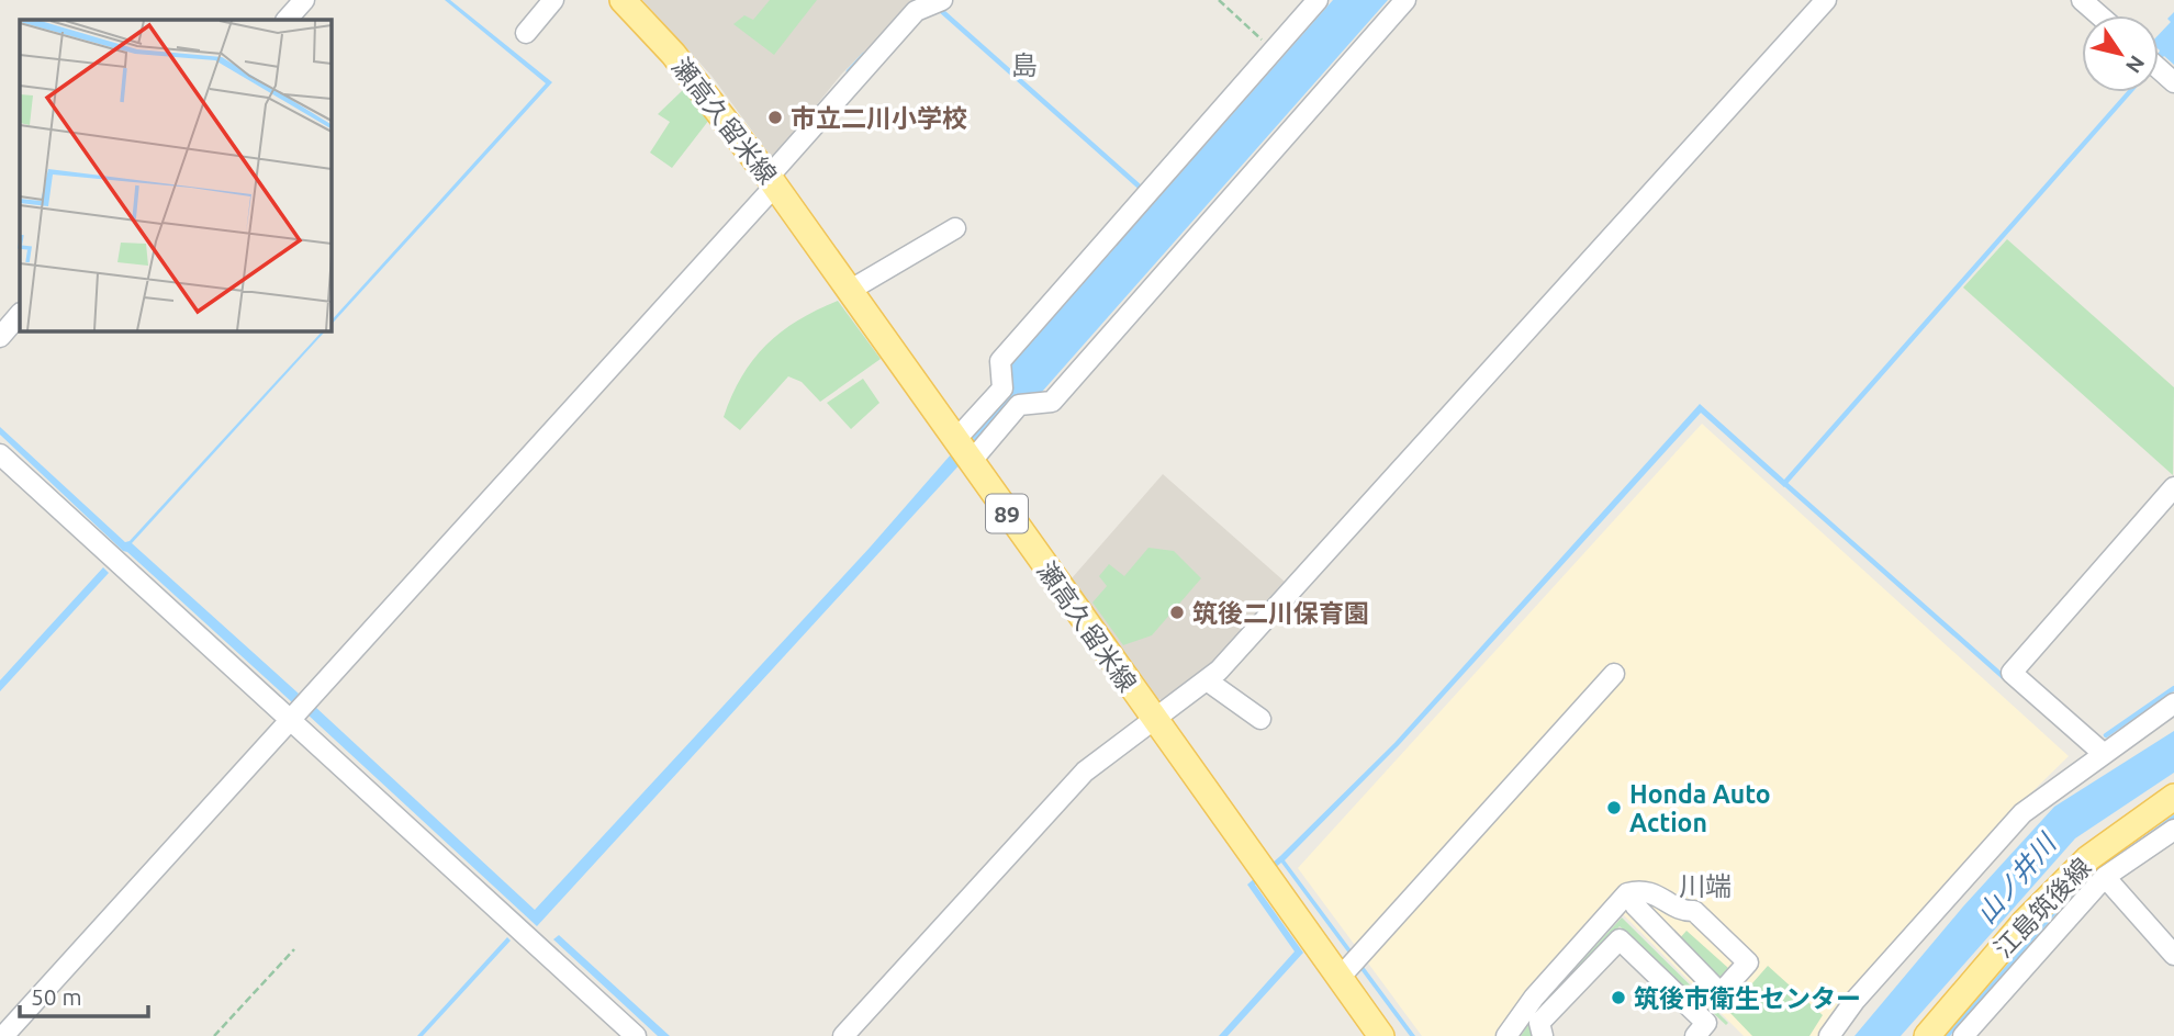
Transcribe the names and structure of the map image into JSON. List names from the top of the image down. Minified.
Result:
{"streets":{"main road":["瀬高久留米線","89","江島筑後線"]},"districts":["島","川端"],"water":["山ノ井川"],"places":["市立二川小学校","筑後二川保育園","Honda Auto Action","筑後市衛生センター"],"scale_bar":"50 m","north":"bottom right"}
